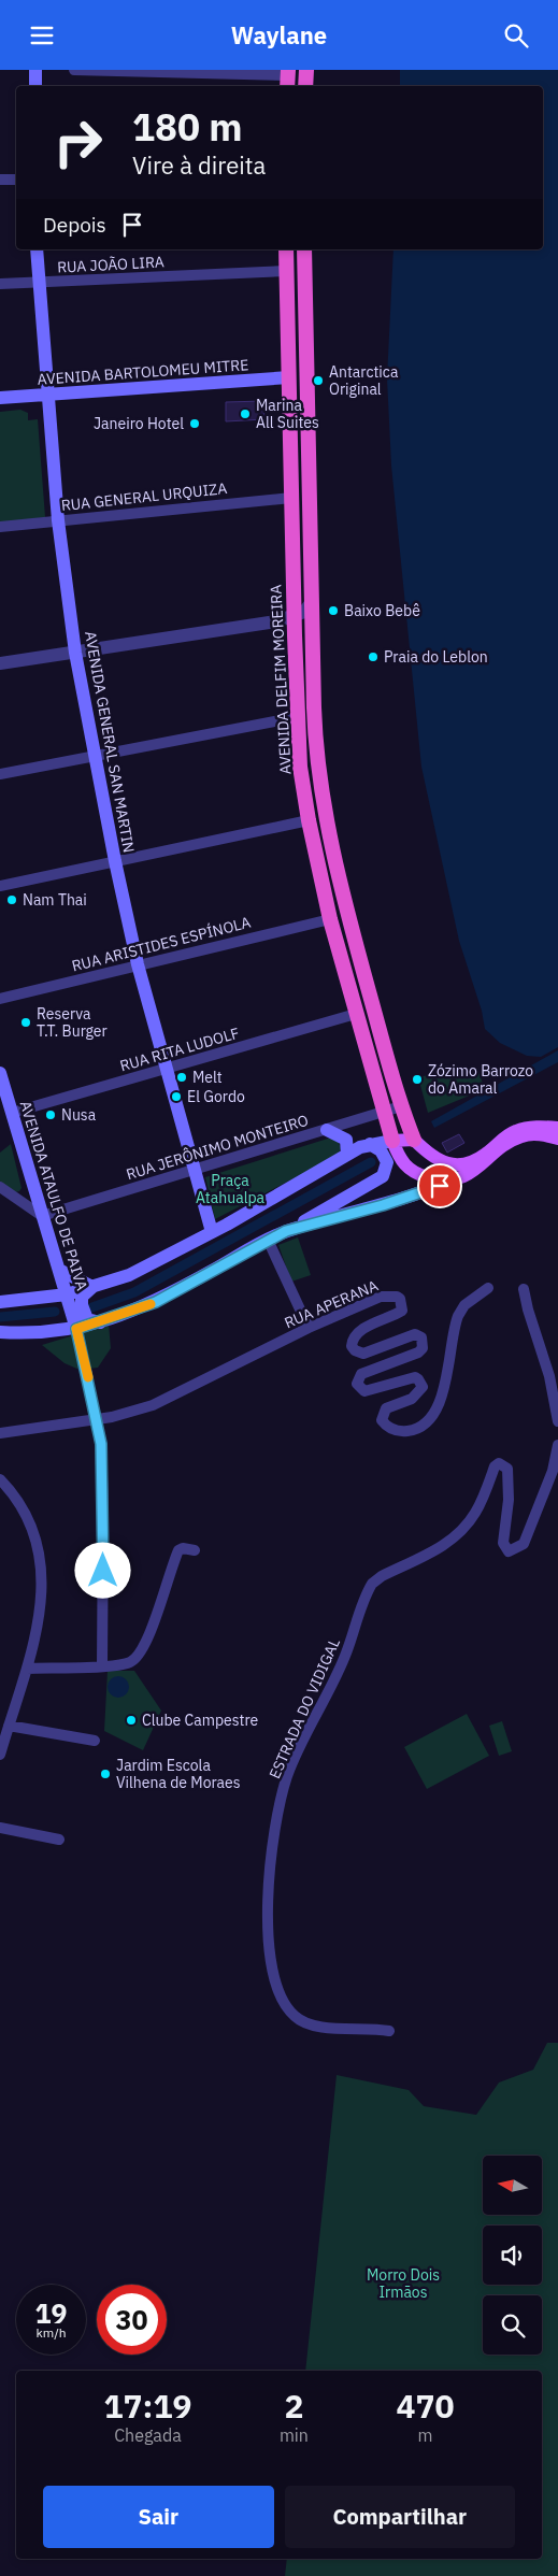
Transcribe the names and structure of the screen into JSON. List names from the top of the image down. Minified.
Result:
{"streets":{"highway":["AVENIDA DELFIM MOREIRA"],"main road":["AVENIDA BARTOLOMEU MITRE","AVENIDA GENERAL SAN MARTIN","AVENIDA ATAULFO DE PAIVA"],"street":["RUA JOÃO LIRA","RUA GENERAL URQUIZA","RUA ARISTIDES ESPÍNOLA","RUA RITA LUDOLF","RUA JERÔNIMO MONTEIRO","RUA APERANA","ESTRADA DO VIDIGAL"]},"crossings":[["RUA JOÃO LIRA","AVENIDA DELFIM MOREIRA"],["RUA JOÃO LIRA","AVENIDA GENERAL SAN MARTIN"],["AVENIDA BARTOLOMEU MITRE","AVENIDA DELFIM MOREIRA"],["AVENIDA BARTOLOMEU MITRE","AVENIDA GENERAL SAN MARTIN"],["RUA GENERAL URQUIZA","AVENIDA DELFIM MOREIRA"],["RUA GENERAL URQUIZA","AVENIDA GENERAL SAN MARTIN"],["AVENIDA DELFIM MOREIRA","RUA ARISTIDES ESPÍNOLA"],["AVENIDA DELFIM MOREIRA","RUA RITA LUDOLF"],["AVENIDA DELFIM MOREIRA","RUA JERÔNIMO MONTEIRO"],["AVENIDA GENERAL SAN MARTIN","RUA ARISTIDES ESPÍNOLA"],["AVENIDA GENERAL SAN MARTIN","RUA RITA LUDOLF"],["AVENIDA GENERAL SAN MARTIN","RUA JERÔNIMO MONTEIRO"],["RUA RITA LUDOLF","AVENIDA ATAULFO DE PAIVA"],["RUA JERÔNIMO MONTEIRO","AVENIDA ATAULFO DE PAIVA"]],"parks":["Praça Atahualpa","Morro Dois Irmãos"],"places":["Antarctica Original","Marina All Suites","Janeiro Hotel","Baixo Bebê","Praia do Leblon","Nam Thai","Reserva T.T. Burger","Melt","Zózimo Barrozo do Amaral","El Gordo","Nusa","Clube Campestre","Jardim Escola Vilhena de Moraes"],"north":"left","page":{"header":"Waylane","turn":["180 m","Vire à direita"],"then":"Depois","speed":"19 km/h","limit":"30","eta":["17:19","Chegada","2","min","470","m"],"buttons":["Sair","Compartilhar"]}}
